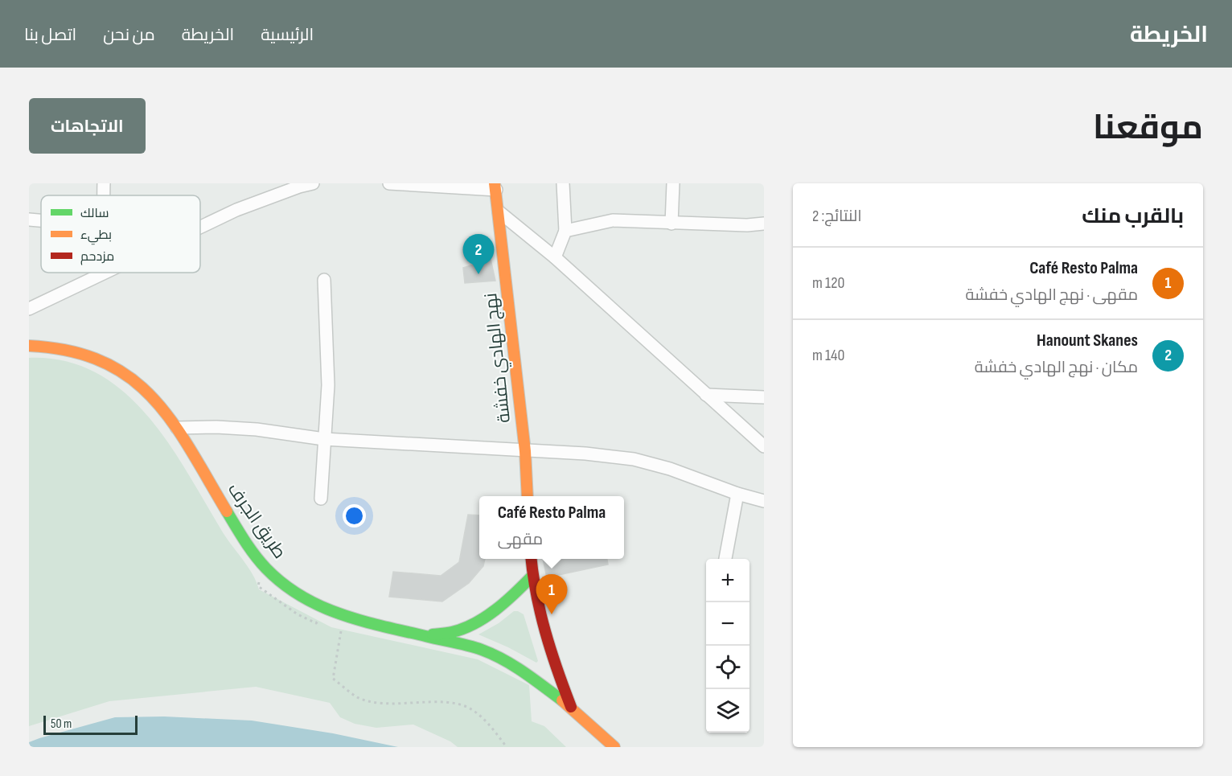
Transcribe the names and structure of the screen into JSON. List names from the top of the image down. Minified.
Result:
{"streets":{"main road":["نهج الهادي خفشة","طريق الجرف"]},"legend":["سالك","بطيء","مزدحم"],"scale_bar":"50 m","page":{"header":"الخريطة","nav":["الرئيسية","الخريطة","من نحن","اتصل بنا"],"title":"موقعنا","buttons":"الاتجاهات","heading":["بالقرب منك","النتائج: 2"],"pins":["2","1"],"list":[{"mark":"1","name":"Café Resto Palma","note":"مقهى · نهج الهادي خفشة","value":"120 m"},{"mark":"2","name":"Hanount Skanes","note":"مكان · نهج الهادي خفشة","value":"140 m"}],"popup":["Café Resto Palma","مقهى"],"map_buttons":["+","−"],"scale":"50 m"}}
